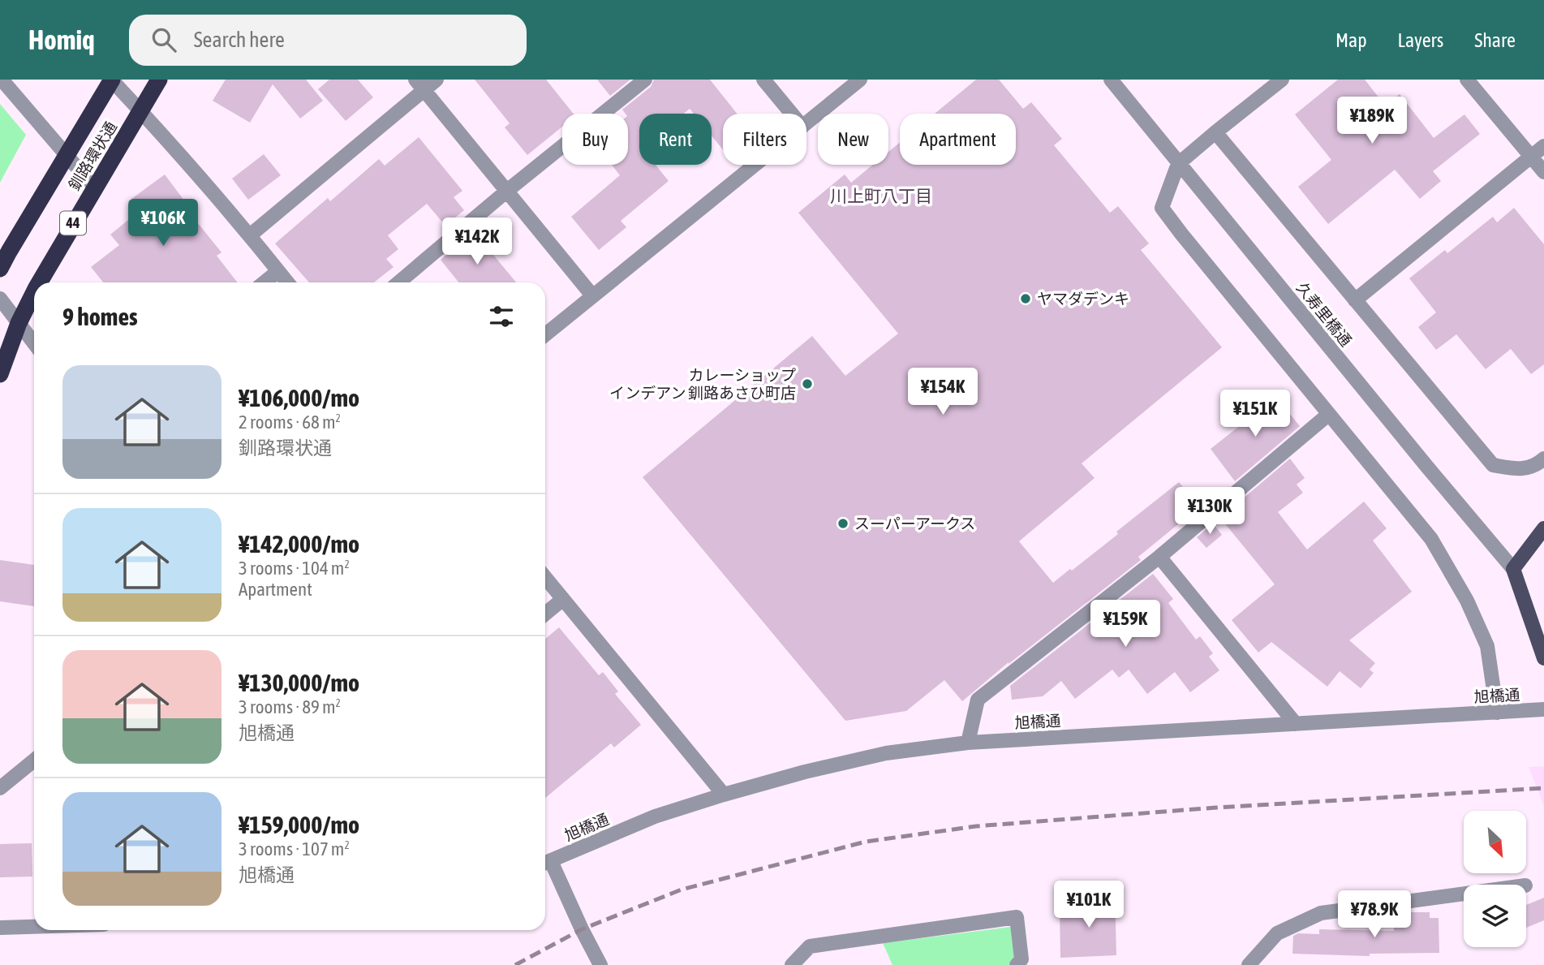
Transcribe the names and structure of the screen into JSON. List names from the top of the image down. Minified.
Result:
{"streets":{"highway":["釧路環状通","44"],"street":["久寿里橋通","旭橋通"]},"districts":["川上町八丁目"],"places":["ヤマダデンキ","カレーショップ インデアン 釧路あさひ町店","スーパーアークス"],"north":"bottom right","page":{"header":"Homiq","search":"Search here","nav":["Map","Layers","Share"],"price":["¥189K","¥106K","¥142K","¥154K","¥151K","¥130K","¥159K","¥101K","¥78.9K"],"chip":["Buy","Rent","Filters","New","Apartment"],"heading":"9 homes","list":[{"name":"¥106,000/mo","note":"2 rooms · 68 m² · 釧路環状通"},{"name":"¥142,000/mo","note":"3 rooms · 104 m² · Apartment"},{"name":"¥130,000/mo","note":"3 rooms · 89 m² · 旭橋通"},{"name":"¥159,000/mo","note":"3 rooms · 107 m² · 旭橋通"}]}}
